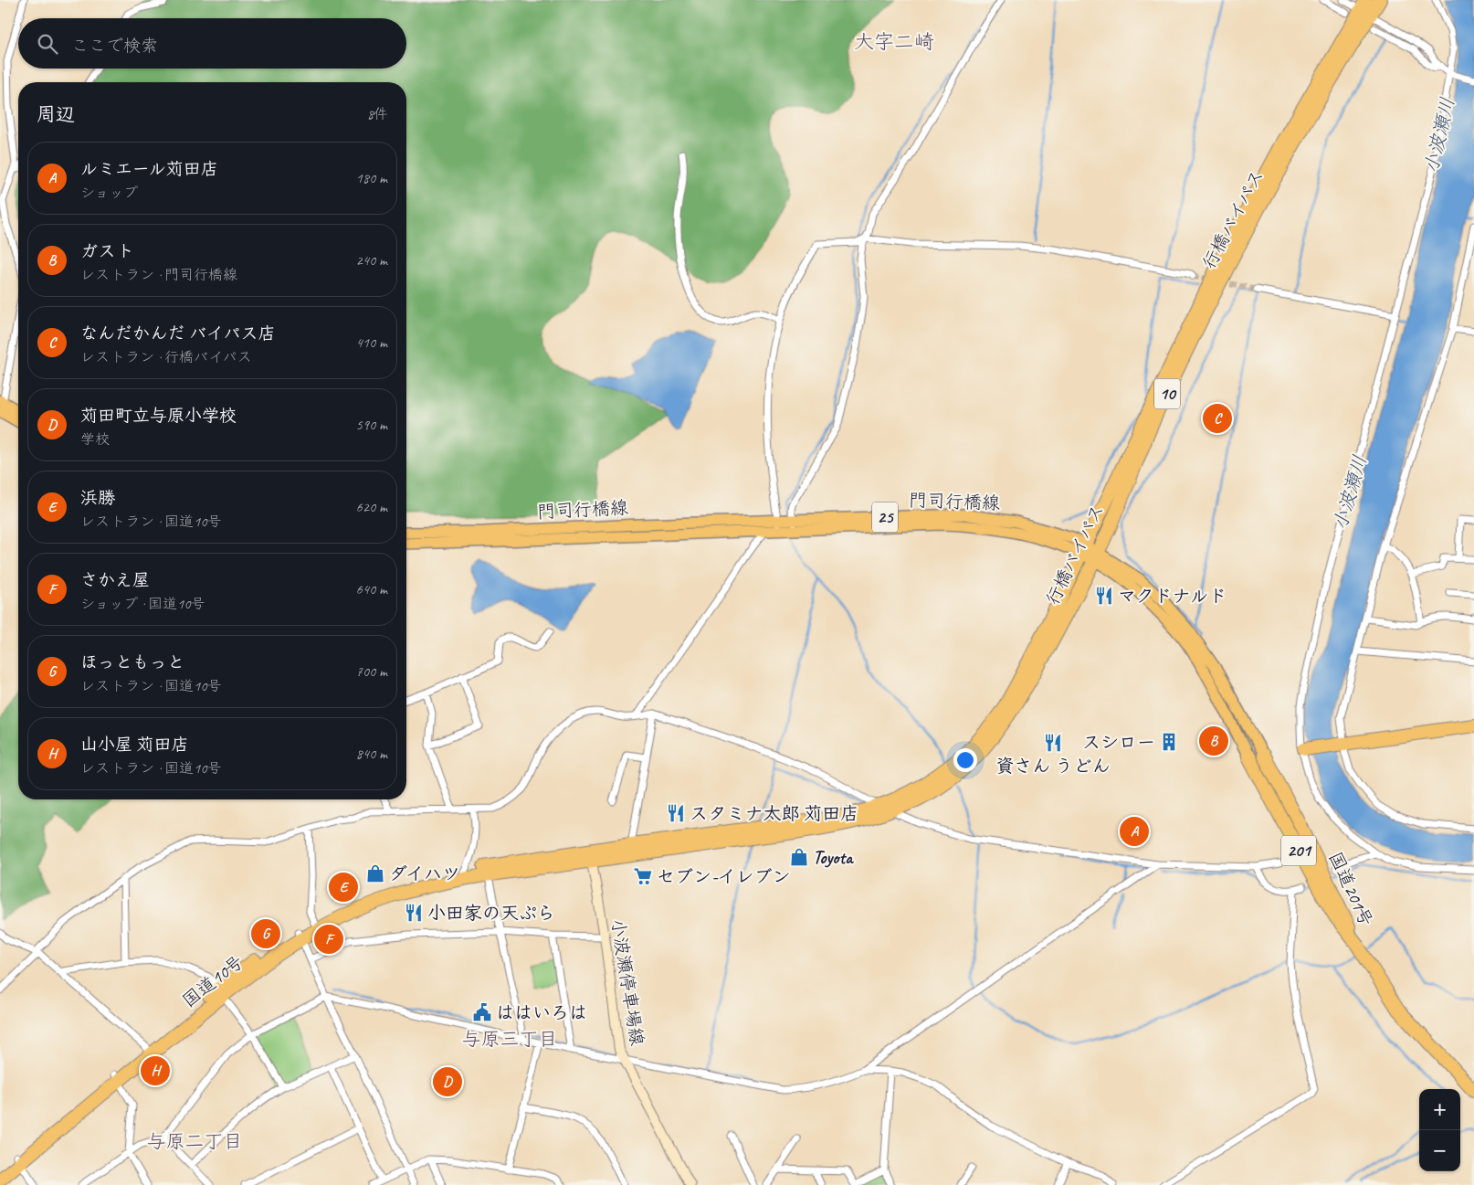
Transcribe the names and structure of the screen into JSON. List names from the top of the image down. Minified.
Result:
{"streets":{"highway":["行橋バイパス","10","201","国道201号","国道10号"],"main road":["門司行橋線","25","小波瀬停車場線"]},"crossings":[["行橋バイパス","門司行橋線"],["行橋バイパス","国道10号"],["行橋バイパス","小波瀬停車場線"],["門司行橋線","国道201号"],["国道10号","小波瀬停車場線"]],"districts":["大字二崎","与原三丁目","与原二丁目"],"water":["小波瀬川"],"places":{"restaurant":["マクドナルド","資さん うどん","スタミナ太郎 苅田店","小田家の天ぷら"],"building":["スシロー"],"shop":["Toyota","ダイハツ"],"supermarket":["セブン-イレブン"],"public building":["ははいろは"]},"page":{"search":"ここで検索","heading":["周辺","8件"],"list":[{"mark":"A","name":"ルミエール苅田店","note":"ショップ","value":"180 m"},{"mark":"B","name":"ガスト","note":"レストラン · 門司行橋線","value":"240 m"},{"mark":"C","name":"なんだかんだ バイパス店","note":"レストラン · 行橋バイパス","value":"410 m"},{"mark":"D","name":"苅田町立与原小学校","note":"学校","value":"590 m"},{"mark":"E","name":"浜勝","note":"レストラン · 国道10号","value":"620 m"},{"mark":"F","name":"さかえ屋","note":"ショップ · 国道10号","value":"640 m"},{"mark":"G","name":"ほっともっと","note":"レストラン · 国道10号","value":"700 m"},{"mark":"H","name":"山小屋 苅田店","note":"レストラン · 国道10号","value":"840 m"}],"pins":["C","B","A","E","G","F","H","D"],"map_buttons":["+","−"]}}
